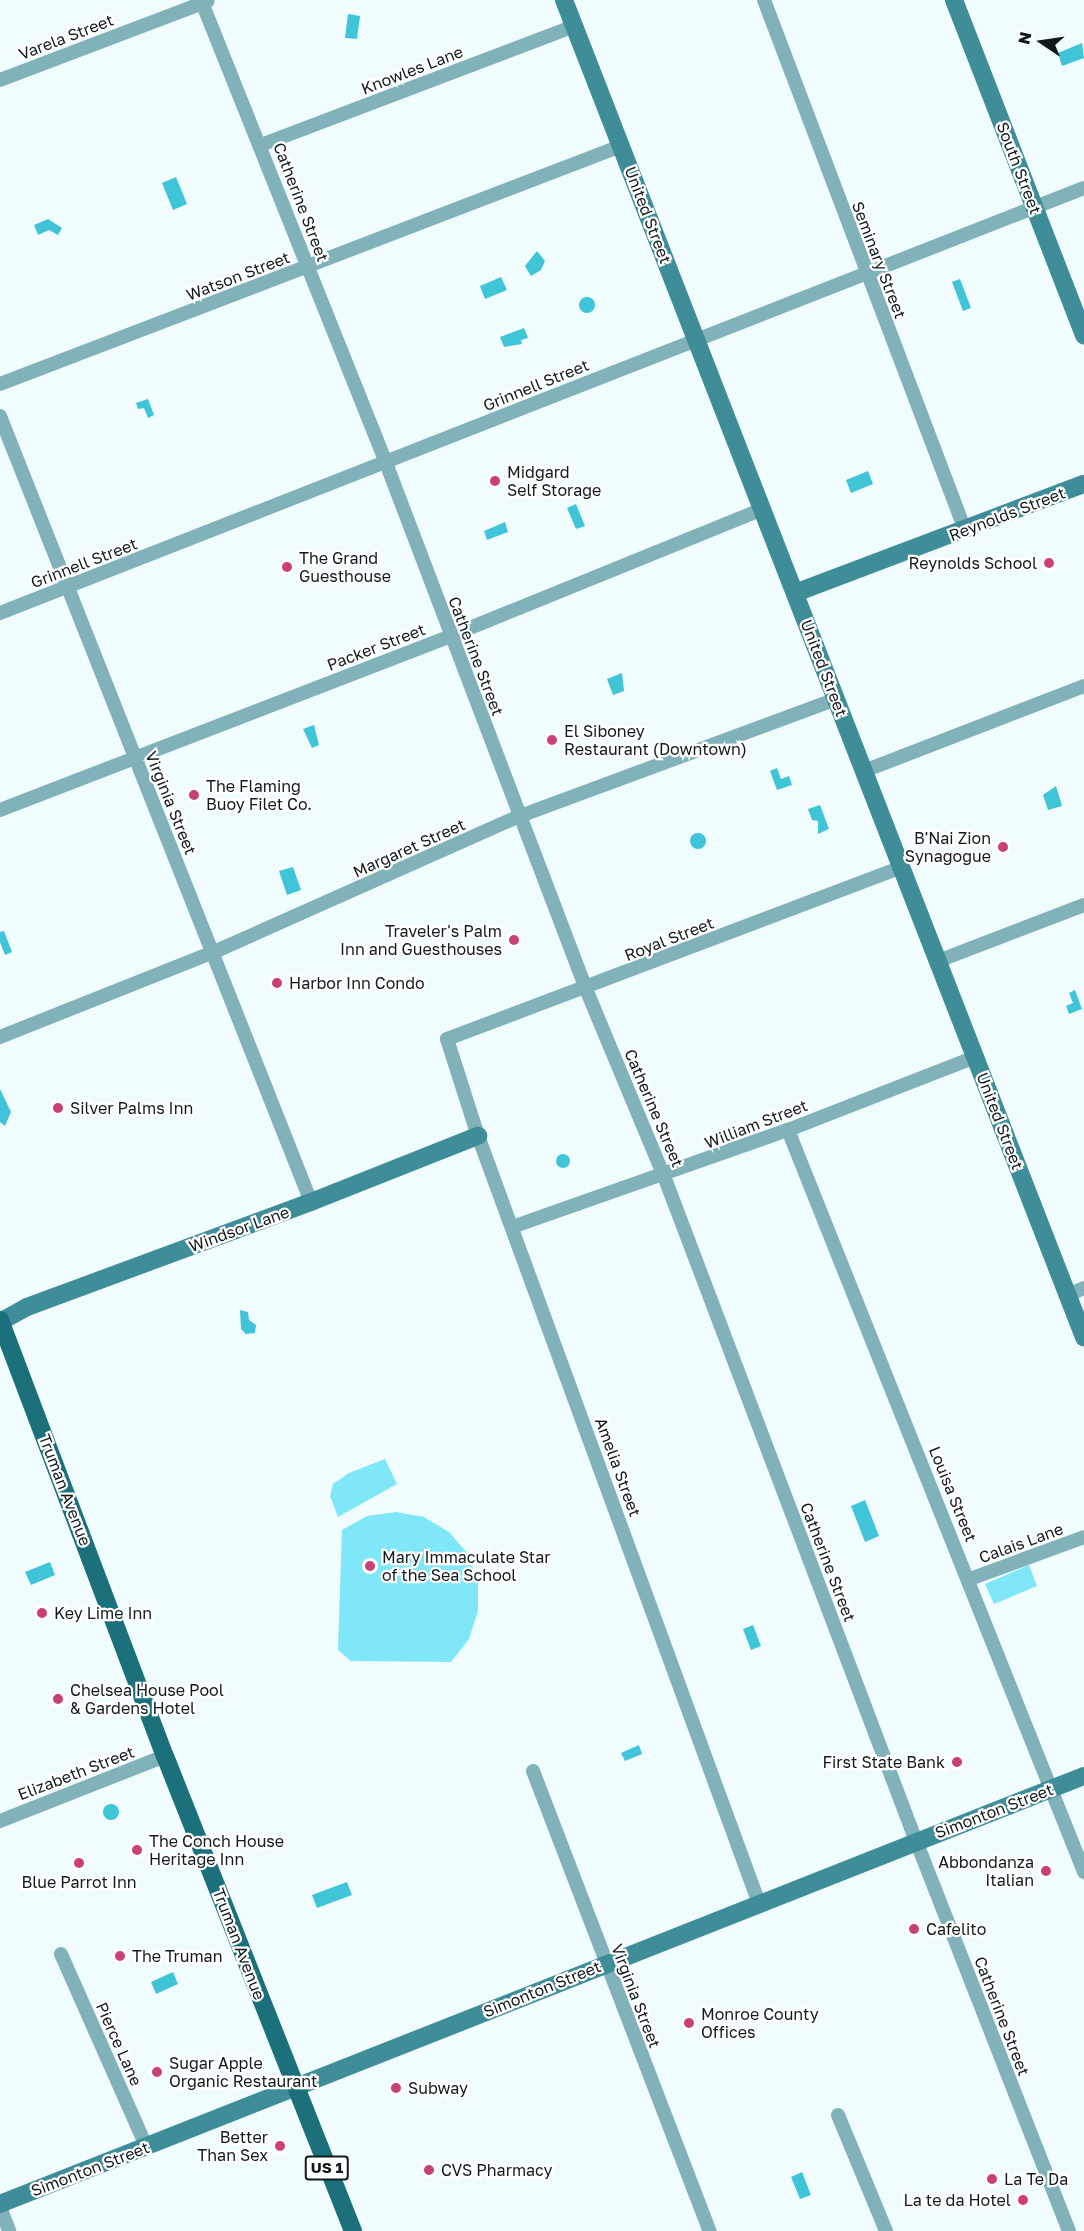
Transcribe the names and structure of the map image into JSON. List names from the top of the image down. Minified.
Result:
{"streets":{"main road":["Truman Avenue","US 1"],"street":["Varela Street","Knowles Lane","South Street","Catherine Street","United Street","Seminary Street","Watson Street","Grinnell Street","Reynolds Street","Packer Street","Virginia Street","Margaret Street","Royal Street","William Street","Windsor Lane","Amelia Street","Louisa Street","Calais Lane","Elizabeth Street","Simonton Street","Pierce Lane"]},"crossings":[["Varela Street","Catherine Street"],["Knowles Lane","Catherine Street"],["Knowles Lane","United Street"],["South Street","Grinnell Street"],["Catherine Street","Watson Street"],["Catherine Street","Grinnell Street"],["Catherine Street","Packer Street"],["Catherine Street","Margaret Street"],["Catherine Street","Royal Street"],["Catherine Street","William Street"],["Catherine Street","Simonton Street"],["United Street","Watson Street"],["United Street","Grinnell Street"],["United Street","Reynolds Street"],["United Street","Packer Street"],["United Street","Margaret Street"],["United Street","Royal Street"],["United Street","William Street"],["Seminary Street","Grinnell Street"],["Seminary Street","Reynolds Street"],["Grinnell Street","Virginia Street"],["Packer Street","Virginia Street"],["Virginia Street","Margaret Street"],["Virginia Street","Windsor Lane"],["Virginia Street","Simonton Street"],["Royal Street","Amelia Street"],["William Street","Amelia Street"],["William Street","Louisa Street"],["Windsor Lane","Amelia Street"],["Windsor Lane","Truman Avenue"],["Amelia Street","Simonton Street"],["Truman Avenue","Elizabeth Street"],["Truman Avenue","Simonton Street"],["Louisa Street","Calais Lane"],["Louisa Street","Simonton Street"],["Simonton Street","Pierce Lane"]],"places":["Midgard Self Storage","Reynolds School","The Grand Guesthouse","El Siboney Restaurant (Downtown)","The Flaming Buoy Filet Co.","B'Nai Zion Synagogue","Traveler's Palm Inn and Guesthouses","Harbor Inn Condo","Silver Palms Inn","Mary Immaculate Star of the Sea School","Key Lime Inn","Chelsea House Pool & Gardens Hotel","First State Bank","The Conch House Heritage Inn","Blue Parrot Inn","Abbondanza Italian","Cafelito","The Truman","Monroe County Offices","Sugar Apple Organic Restaurant","Subway","Better Than Sex","CVS Pharmacy","La Te Da","La te da Hotel"],"north":"left"}
